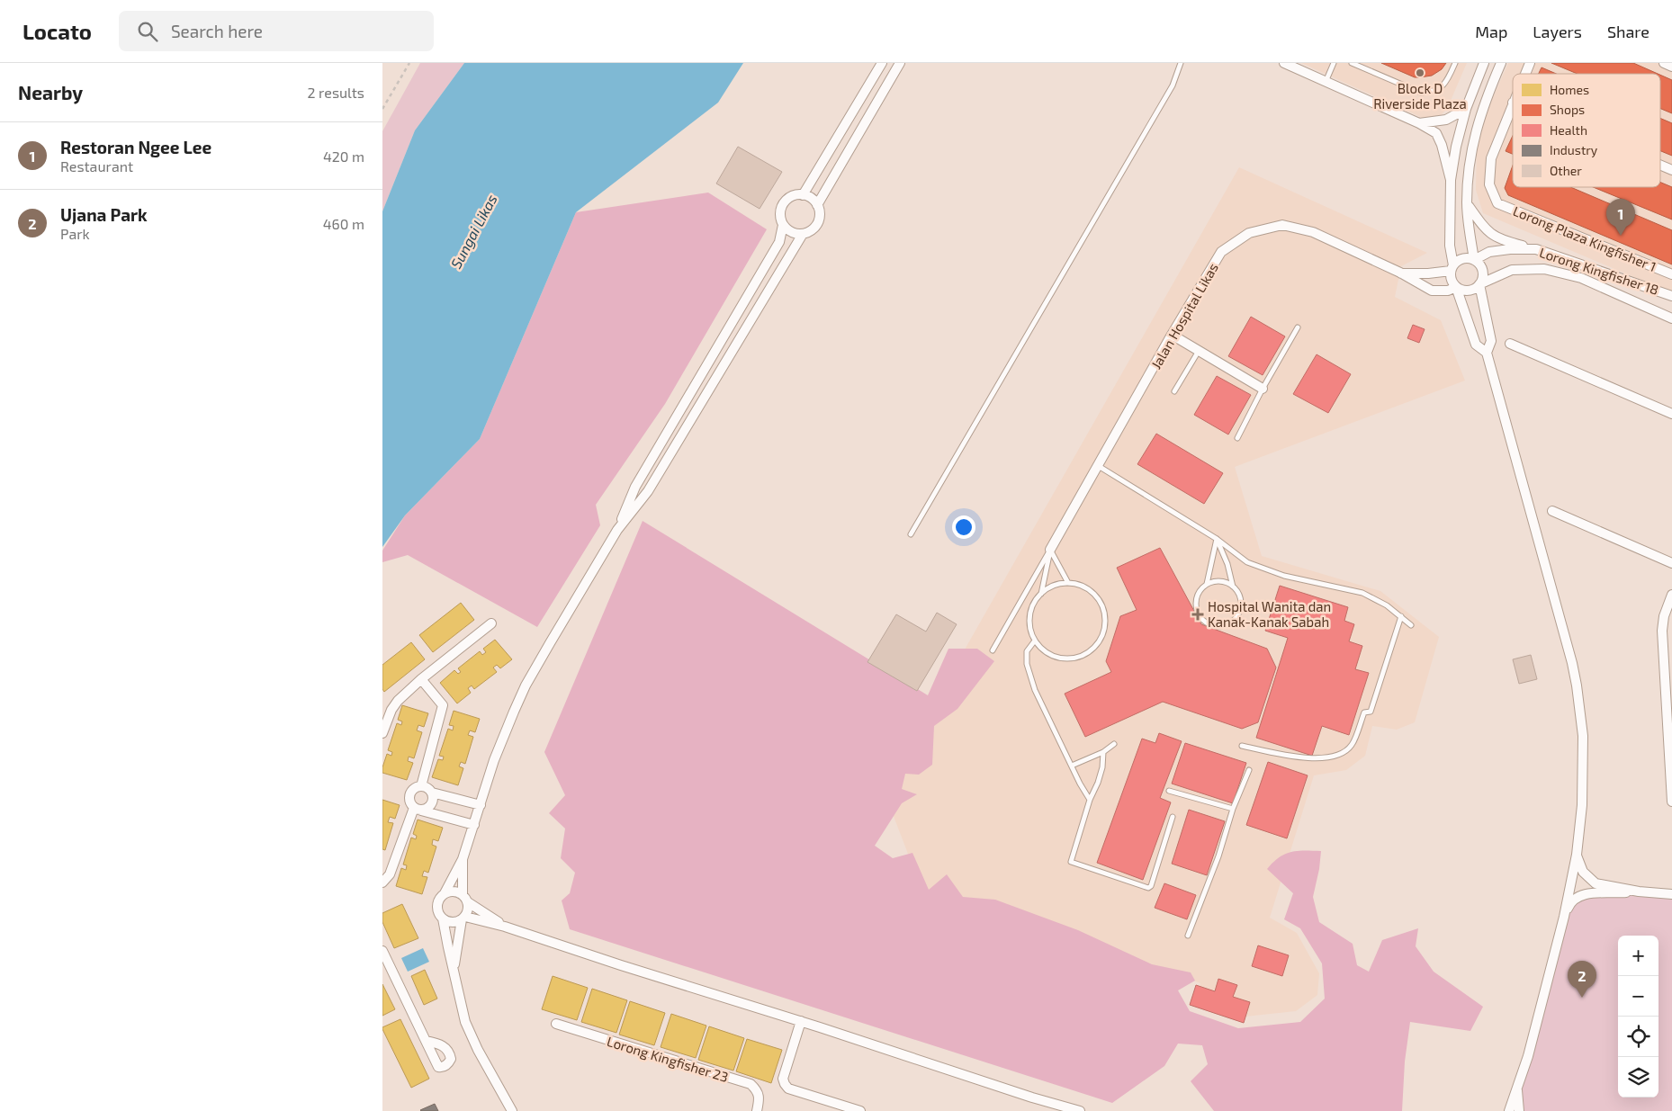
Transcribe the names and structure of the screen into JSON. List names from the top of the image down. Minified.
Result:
{"streets":{"street":["Lorong Plaza Kingfisher 1","Lorong Kingfisher 18","Jalan Hospital Likas","Lorong Kingfisher 23"]},"crossings":[["Lorong Kingfisher 18","Jalan Hospital Likas"]],"water":["Sungai Likas"],"places":{"other":["Block D Riverside Plaza"],"health":["Hospital Wanita dan Kanak-Kanak Sabah"]},"legend":["Homes","Shops","Health","Industry","Other"],"page":{"header":"Locato","search":"Search here","nav":["Map","Layers","Share"],"heading":["Nearby","2 results"],"list":[{"mark":"1","name":"Restoran Ngee Lee","note":"Restaurant","value":"420 m"},{"mark":"2","name":"Ujana Park","note":"Park","value":"460 m"}],"pins":["1","2"],"map_buttons":["+","−"]}}
